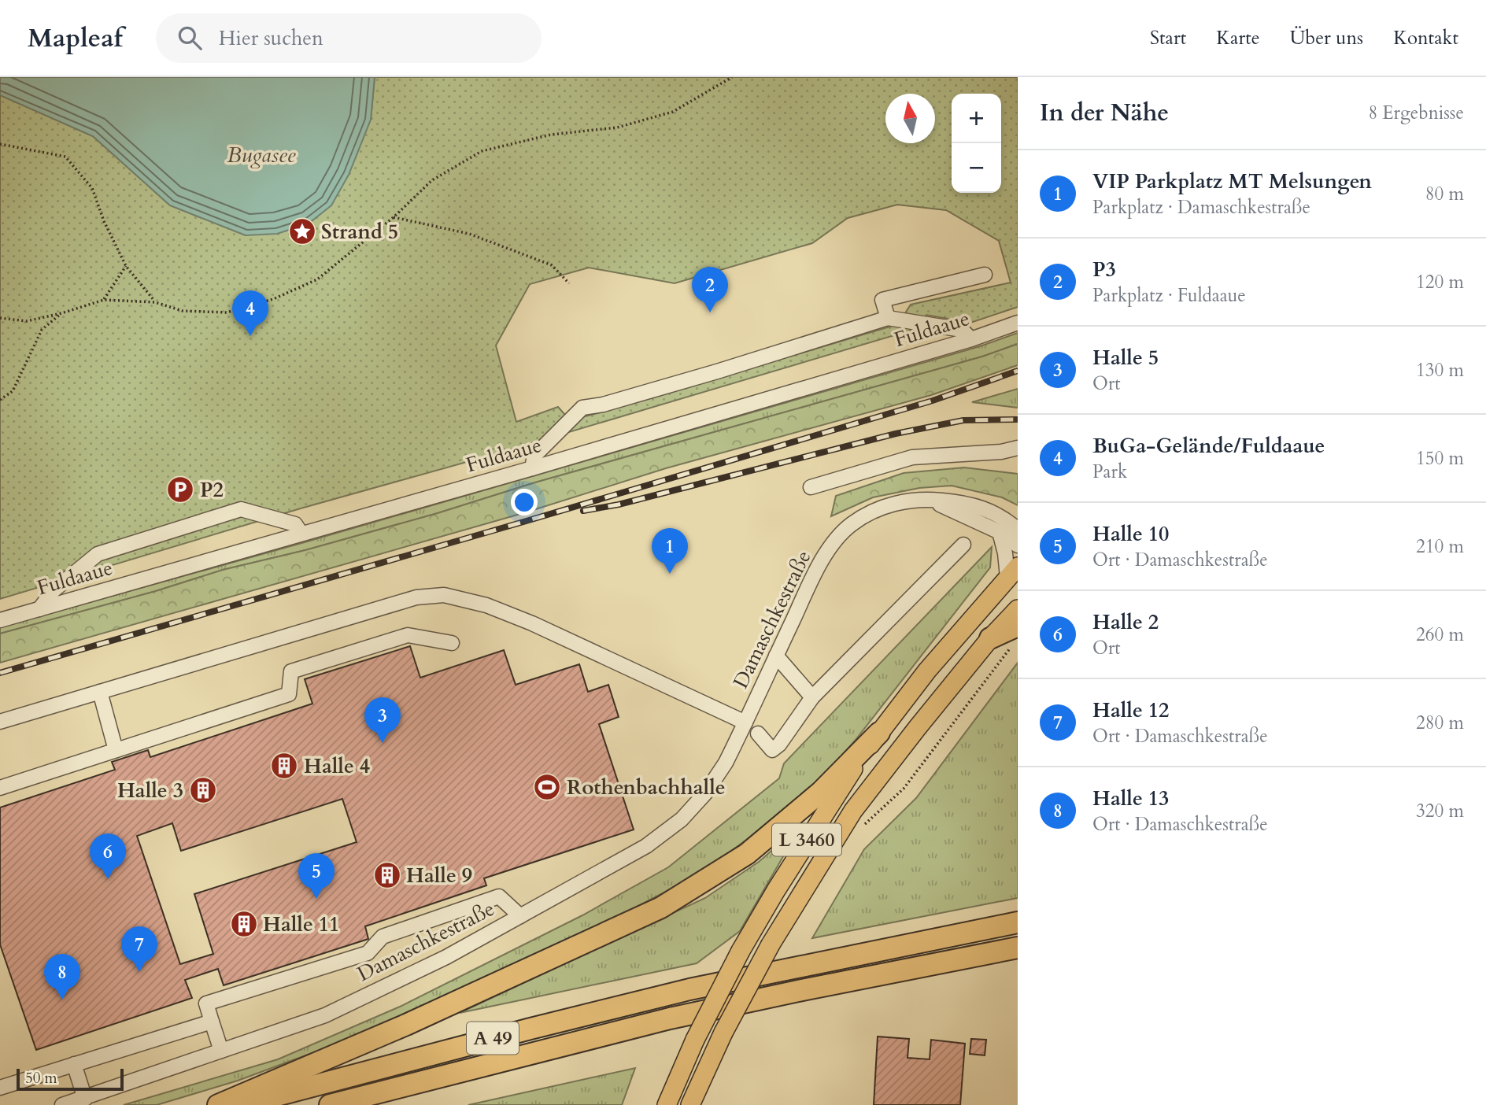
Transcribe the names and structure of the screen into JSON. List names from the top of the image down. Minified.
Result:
{"streets":{"highway":["A 49"],"main road":["L 3460"],"street":["Fuldaaue","Damaschkestraße"]},"water":["Bugasee"],"places":{"place":["Strand 5"],"parking":["P2"],"building":["Halle 4","Halle 3","Halle 9","Halle 11"],"sports":["Rothenbachhalle"]},"scale_bar":"50 m","north":"top","page":{"header":"Mapleaf","search":"Hier suchen","nav":["Start","Karte","Über uns","Kontakt"],"heading":["In der Nähe","8 Ergebnisse"],"map_buttons":["+","−"],"list":[{"mark":"1","name":"VIP Parkplatz MT Melsungen","note":"Parkplatz · Damaschkestraße","value":"80 m"},{"mark":"2","name":"P3","note":"Parkplatz · Fuldaaue","value":"120 m"},{"mark":"3","name":"Halle 5","note":"Ort","value":"130 m"},{"mark":"4","name":"BuGa-Gelände/Fuldaaue","note":"Park","value":"150 m"},{"mark":"5","name":"Halle 10","note":"Ort · Damaschkestraße","value":"210 m"},{"mark":"6","name":"Halle 2","note":"Ort","value":"260 m"},{"mark":"7","name":"Halle 12","note":"Ort · Damaschkestraße","value":"280 m"},{"mark":"8","name":"Halle 13","note":"Ort · Damaschkestraße","value":"320 m"}],"pins":["2","4","1","3","6","5","7","8"],"scale":"50 m"}}
